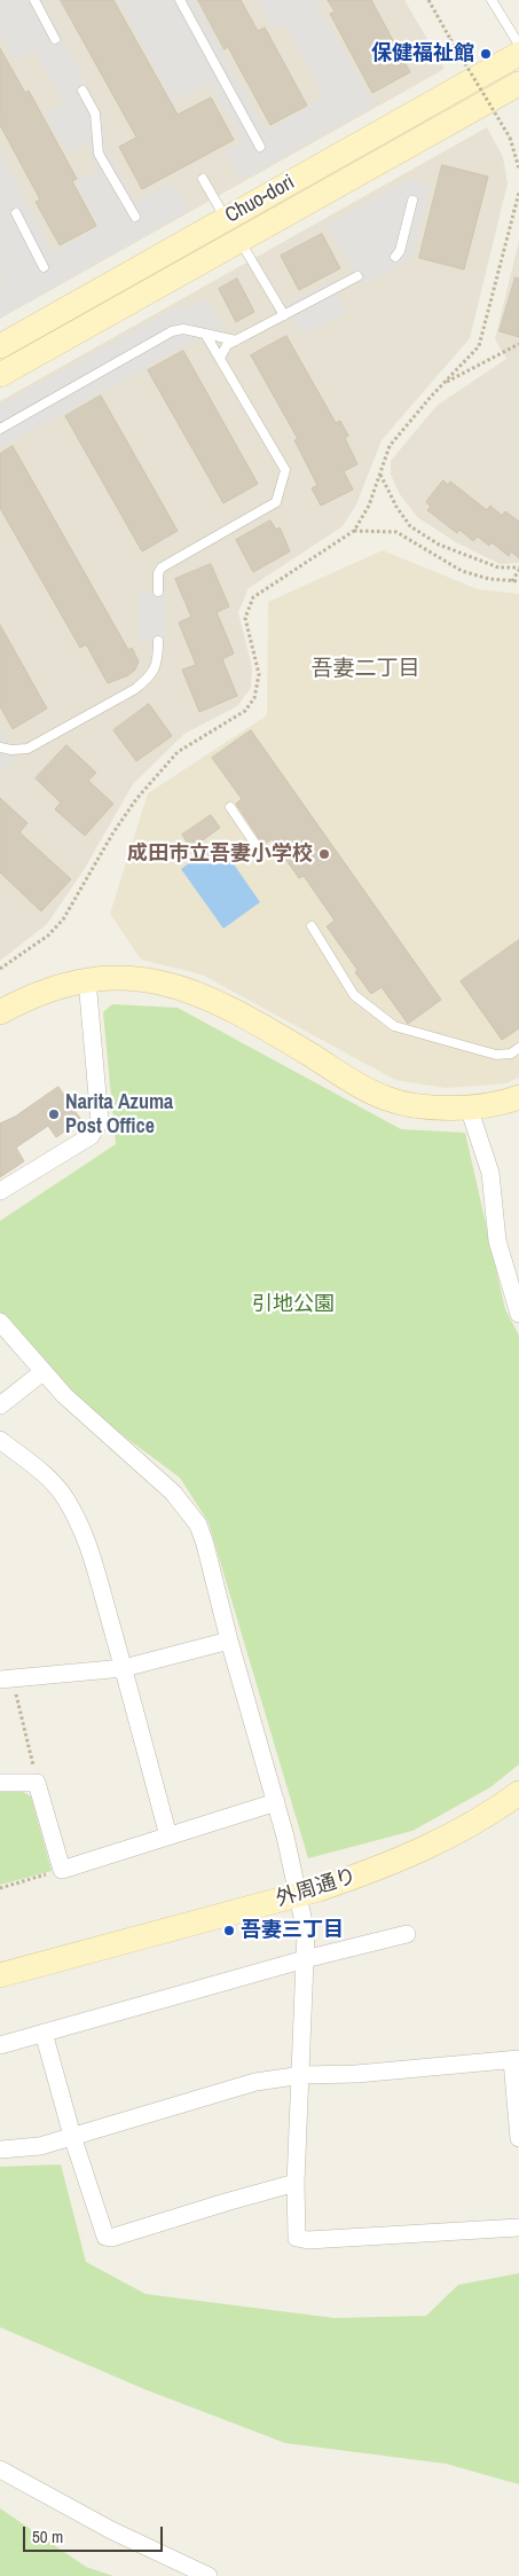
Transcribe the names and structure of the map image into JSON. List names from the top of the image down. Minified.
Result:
{"streets":{"street":["Chuo-dori","外周通り"]},"districts":["吾妻二丁目"],"parks":["引地公園"],"places":["保健福祉館","成田市立吾妻小学校","Narita Azuma Post Office","吾妻三丁目"],"scale_bar":"50 m"}
